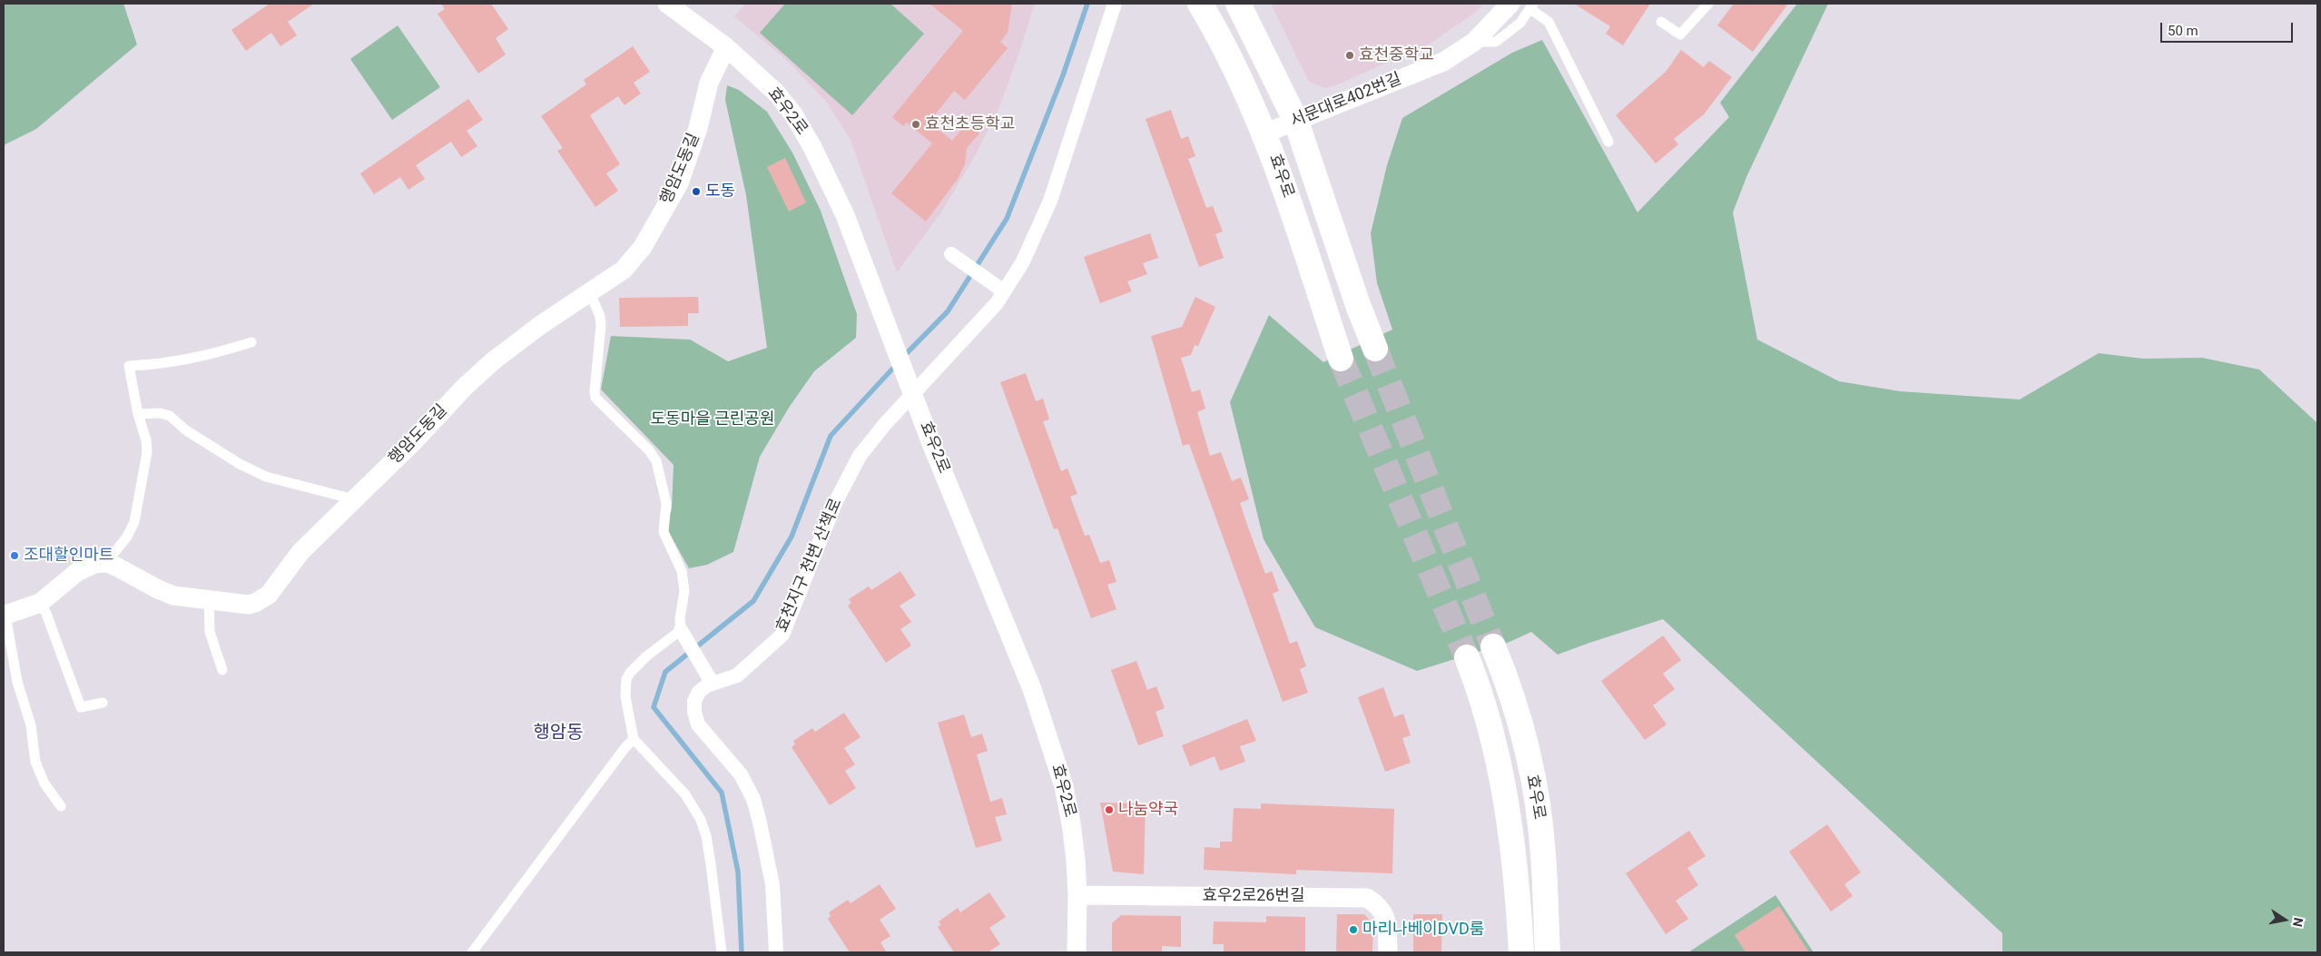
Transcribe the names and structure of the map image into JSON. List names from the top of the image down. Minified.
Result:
{"streets":{"main road":["효우로"],"street":["서문대로402번길","효우2로","행암도동길","효천지구 천변 산책로","효우2로26번길"]},"crossings":[["서문대로402번길","효우로"],["효우2로","행암도동길"],["효우2로","효우2로26번길"]],"districts":["행암동"],"parks":["도동마을 근린공원"],"places":["효천중학교","효천초등학교","도동","조대할인마트","나눔약국","마리나베이DVD룸"],"scale_bar":"50 m","north":"right"}
